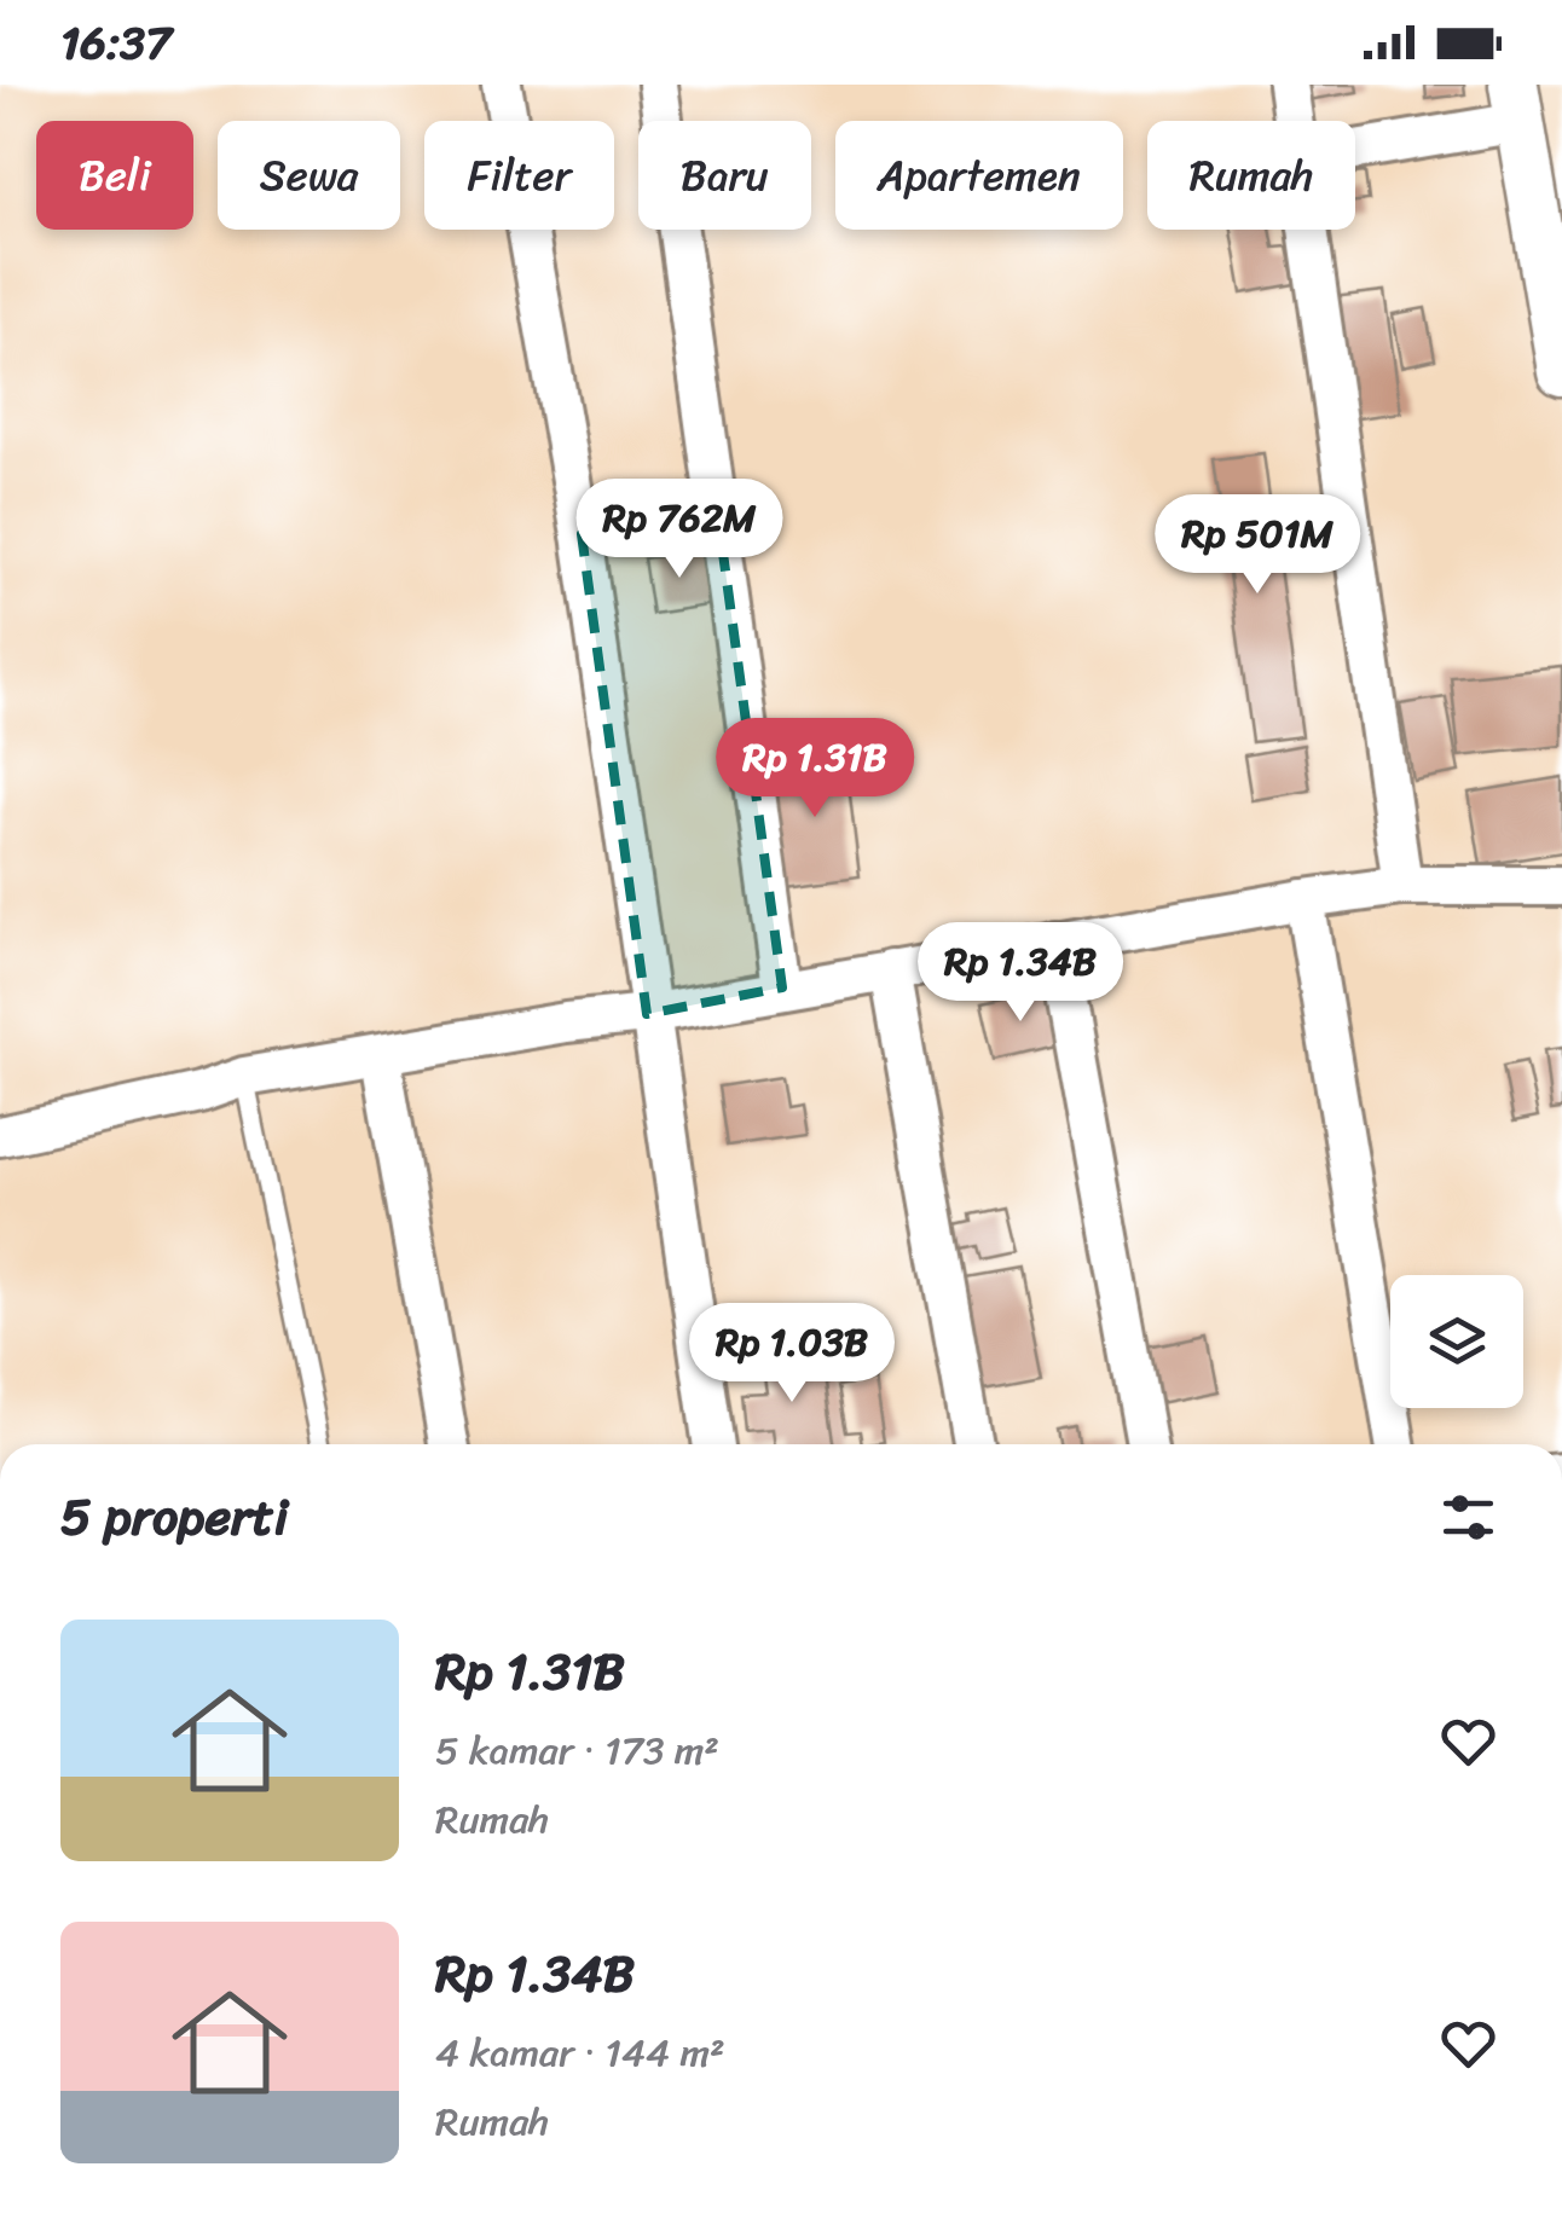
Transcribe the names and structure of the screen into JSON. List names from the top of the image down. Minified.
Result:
{"page":{"status":"16:37","chip":["Beli","Sewa","Filter","Baru","Apartemen","Rumah"],"price":["Rp 762M","Rp 501M","Rp 1.31B","Rp 1.34B","Rp 1.03B"],"heading":"5 properti","list":[{"name":"Rp 1.31B","note":"5 kamar · 173 m² · Rumah"},{"name":"Rp 1.34B","note":"4 kamar · 144 m² · Rumah"}]}}
